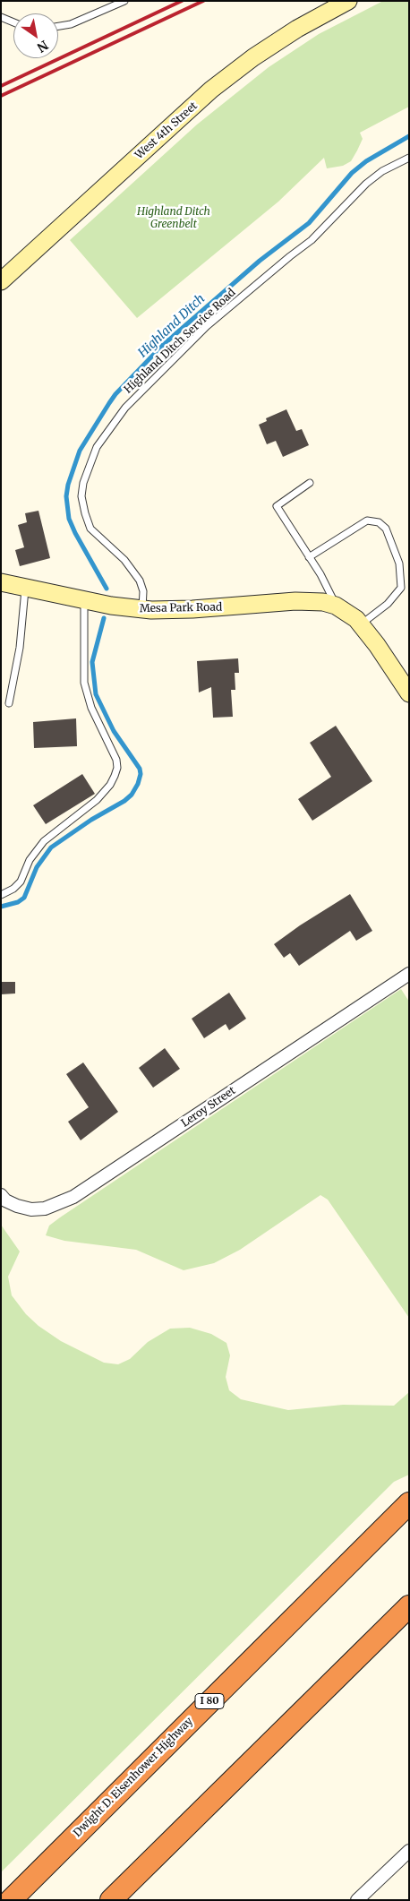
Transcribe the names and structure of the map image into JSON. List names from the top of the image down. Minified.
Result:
{"streets":{"highway":["I 80","Dwight D. Eisenhower Highway"],"street":["West 4th Street","Mesa Park Road","Leroy Street"],"lane":["Highland Ditch Service Road"]},"crossings":[["Highland Ditch Service Road","Mesa Park Road"]],"water":["Highland Ditch"],"parks":["Highland Ditch Greenbelt"],"north":"bottom right"}
